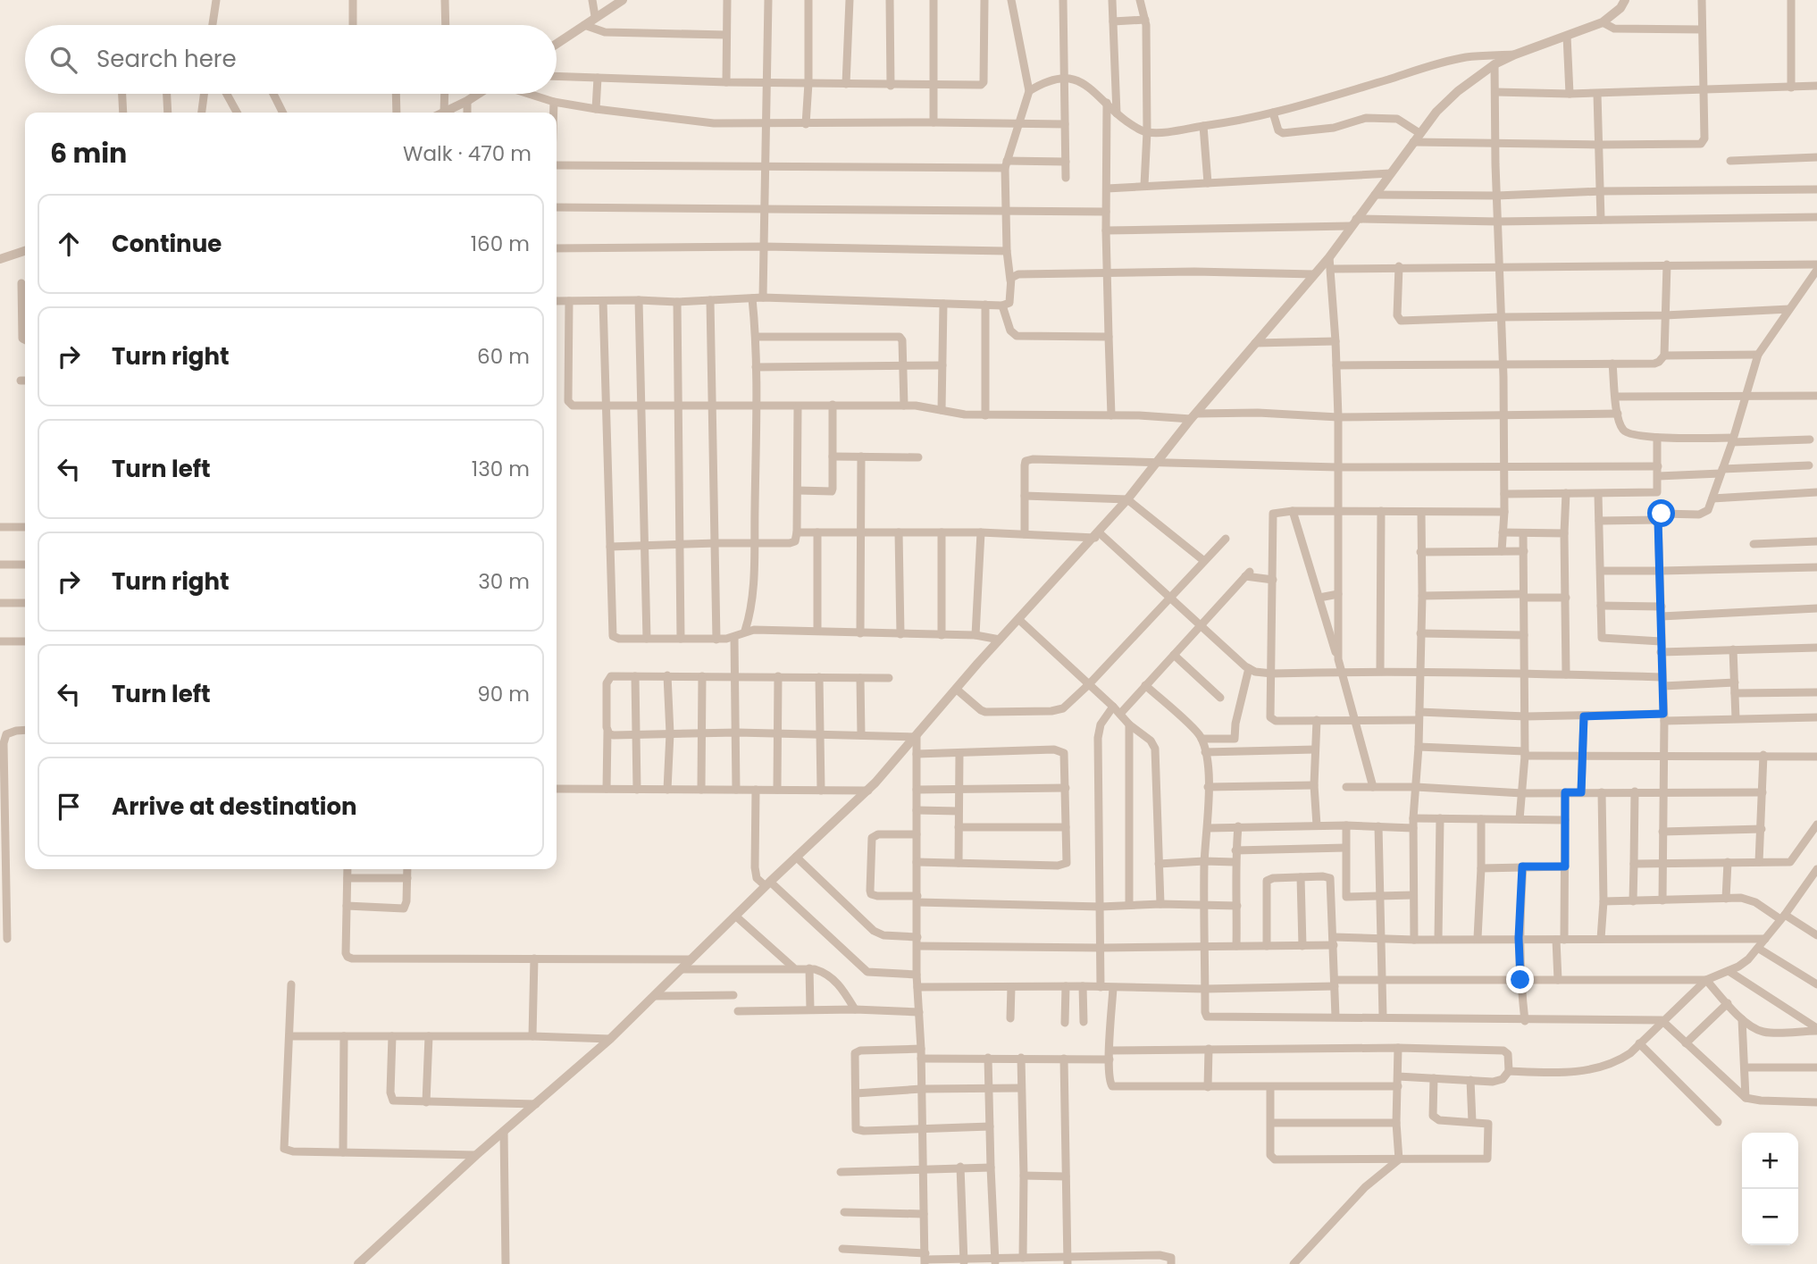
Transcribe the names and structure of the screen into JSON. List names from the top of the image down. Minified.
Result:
{"page":{"search":"Search here","heading":["6 min","Walk · 470 m"],"list":[["Continue","160 m"],["Turn right","60 m"],["Turn left","130 m"],["Turn right","30 m"],["Turn left","90 m"],"Arrive at destination"],"map_buttons":["+","−"]}}
